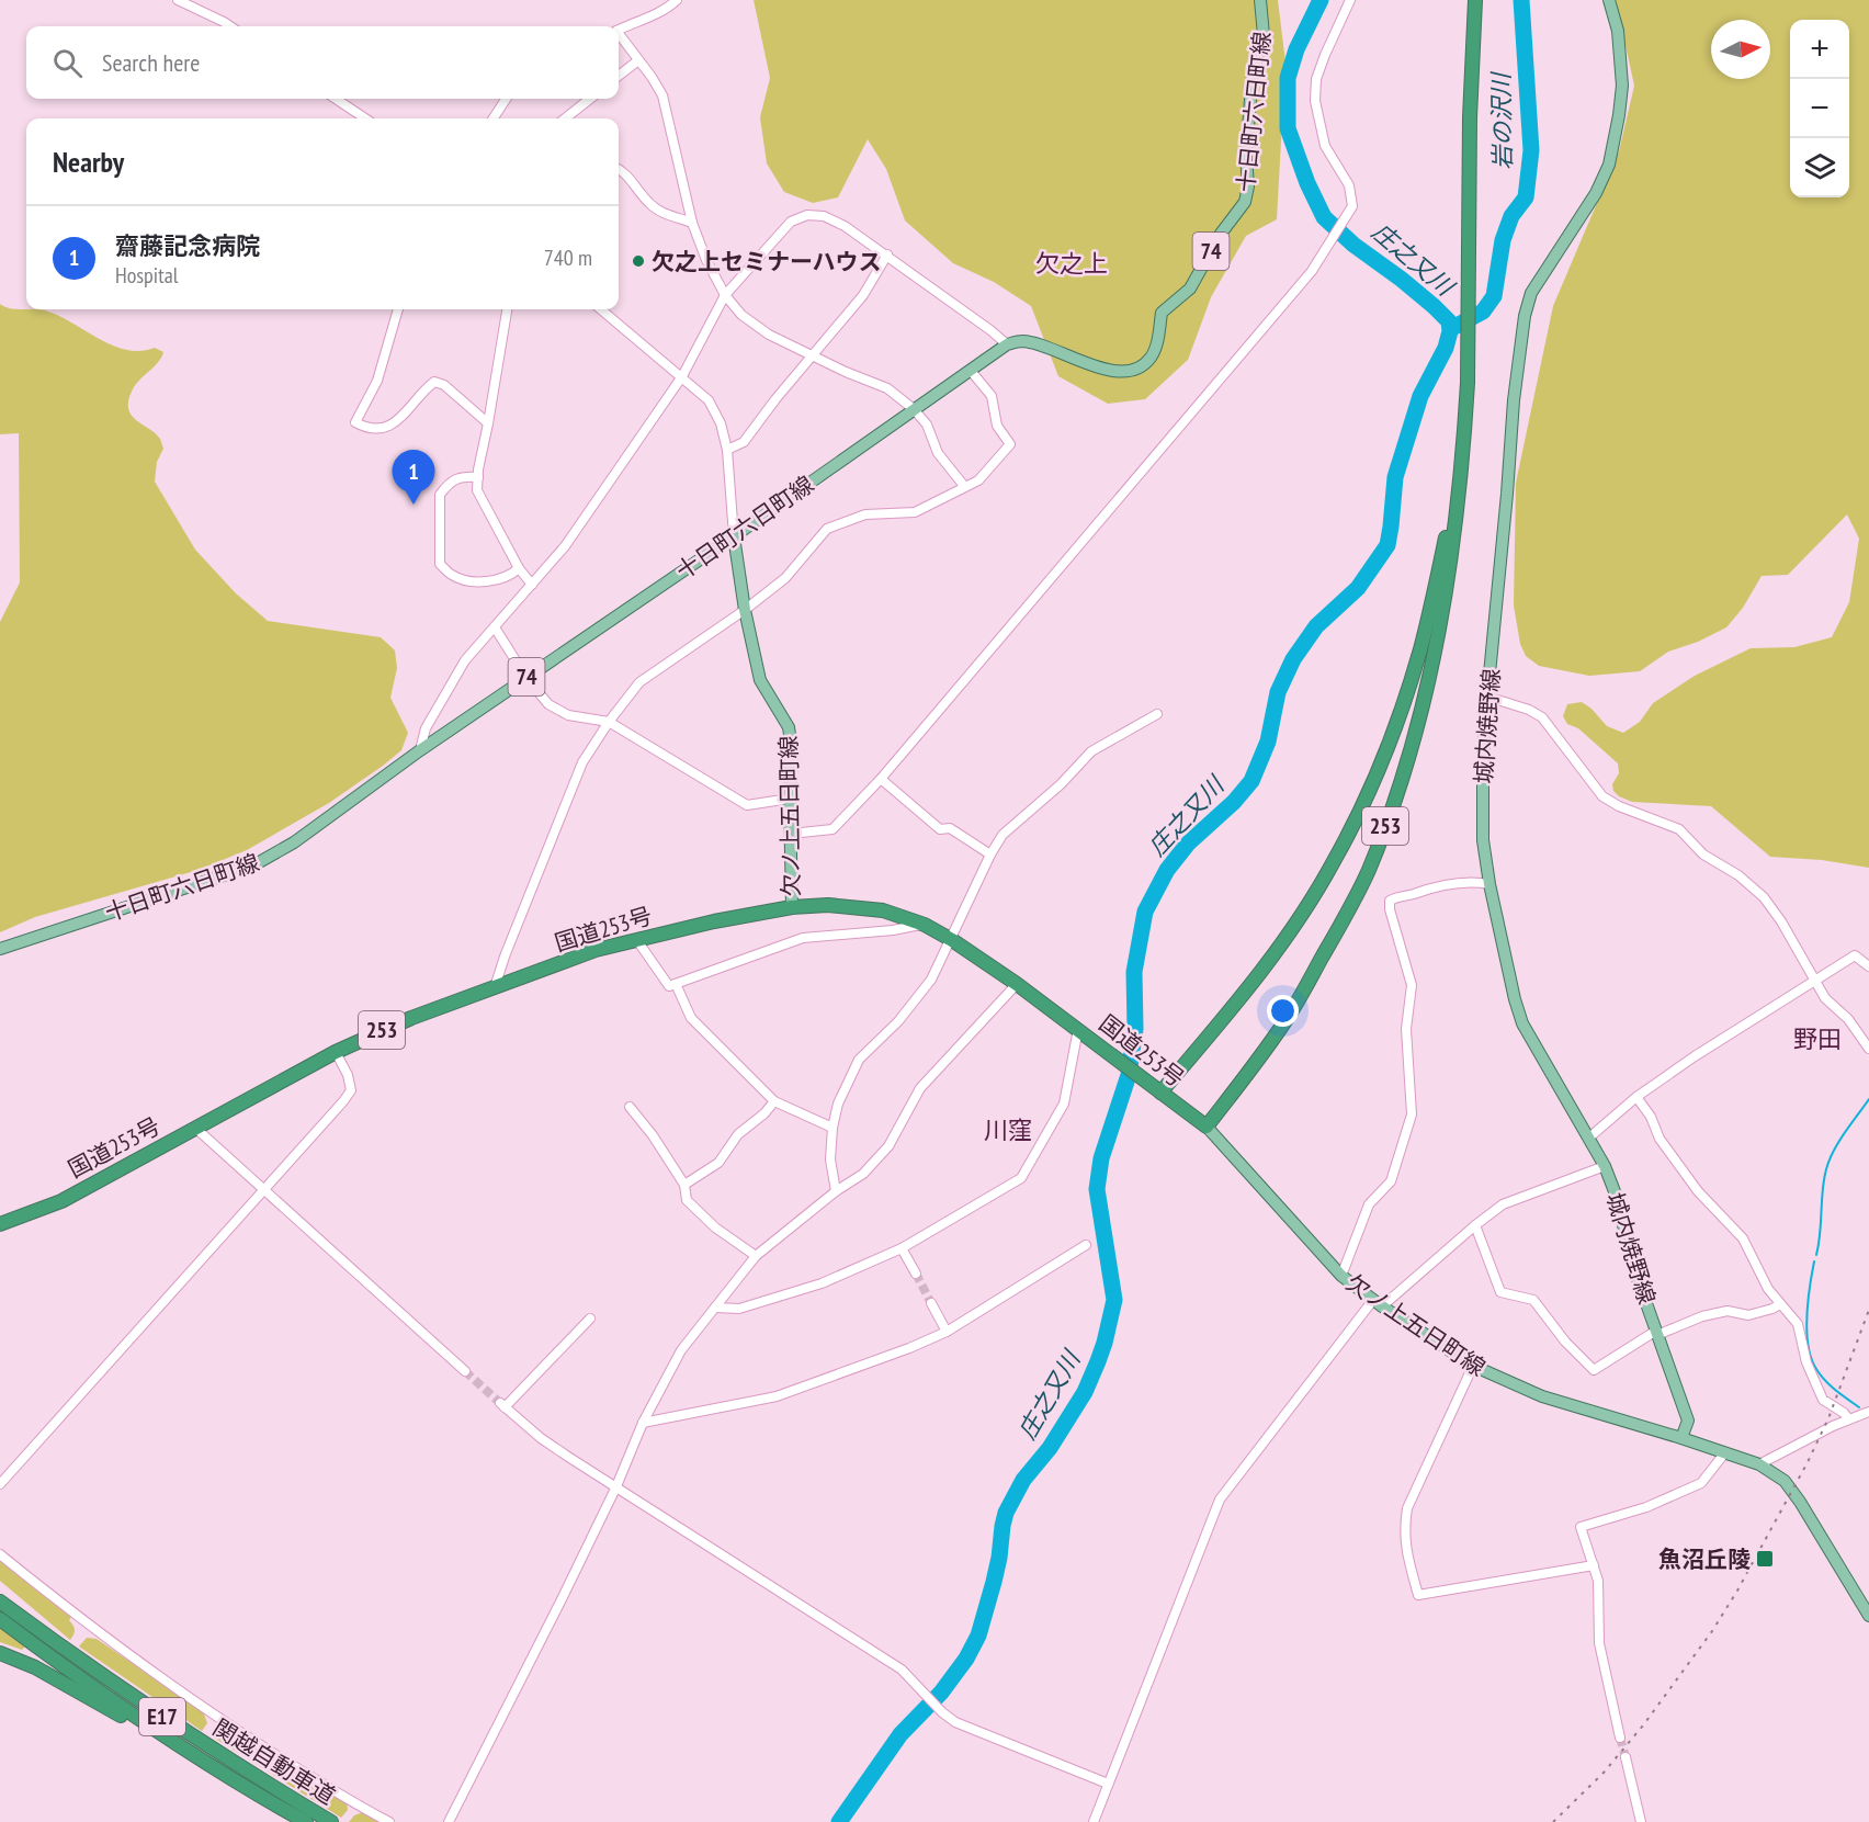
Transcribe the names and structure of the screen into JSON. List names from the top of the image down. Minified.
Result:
{"streets":{"highway":["253","国道253号","E17","関越自動車道"],"main road":["十日町六日町線","74","城内焼野線","欠ノ上五日町線"]},"crossings":[["十日町六日町線","欠ノ上五日町線"],["城内焼野線","欠ノ上五日町線"],["欠ノ上五日町線","253"],["欠ノ上五日町線","国道253号"],["253","国道253号"]],"districts":["欠之上","野田","川窪"],"water":["岩の沢川","庄之又川"],"places":{"other":["欠之上セミナーハウス"],"transit":["魚沼丘陵"]},"north":"right","page":{"map_buttons":["+","−"],"search":"Search here","heading":"Nearby","list":[{"mark":"1","name":"齋藤記念病院","note":"Hospital","value":"740 m"}],"pins":"1"}}
